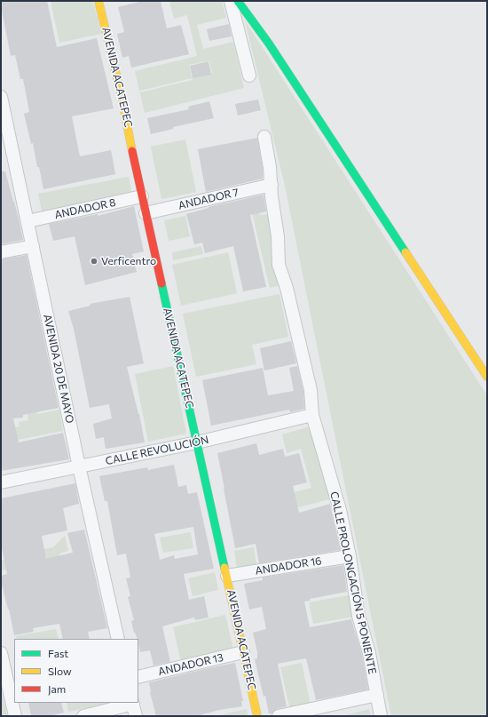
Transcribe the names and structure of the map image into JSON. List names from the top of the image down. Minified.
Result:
{"streets":{"street":["AVENIDA ACATEPEC","ANDADOR 7","ANDADOR 8","AVENIDA 20 DE MAYO","CALLE REVOLUCIÓN","ANDADOR 16","CALLE PROLONGACIÓN 5 PONIENTE","ANDADOR 13"]},"crossings":[["AVENIDA ACATEPEC","ANDADOR 7"],["AVENIDA ACATEPEC","ANDADOR 8"],["AVENIDA ACATEPEC","CALLE REVOLUCIÓN"],["AVENIDA ACATEPEC","ANDADOR 16"],["AVENIDA ACATEPEC","ANDADOR 13"],["ANDADOR 7","CALLE PROLONGACIÓN 5 PONIENTE"],["ANDADOR 8","AVENIDA 20 DE MAYO"],["AVENIDA 20 DE MAYO","CALLE REVOLUCIÓN"],["CALLE REVOLUCIÓN","CALLE PROLONGACIÓN 5 PONIENTE"],["ANDADOR 16","CALLE PROLONGACIÓN 5 PONIENTE"]],"places":["Verficentro"],"legend":["Fast","Slow","Jam"]}
